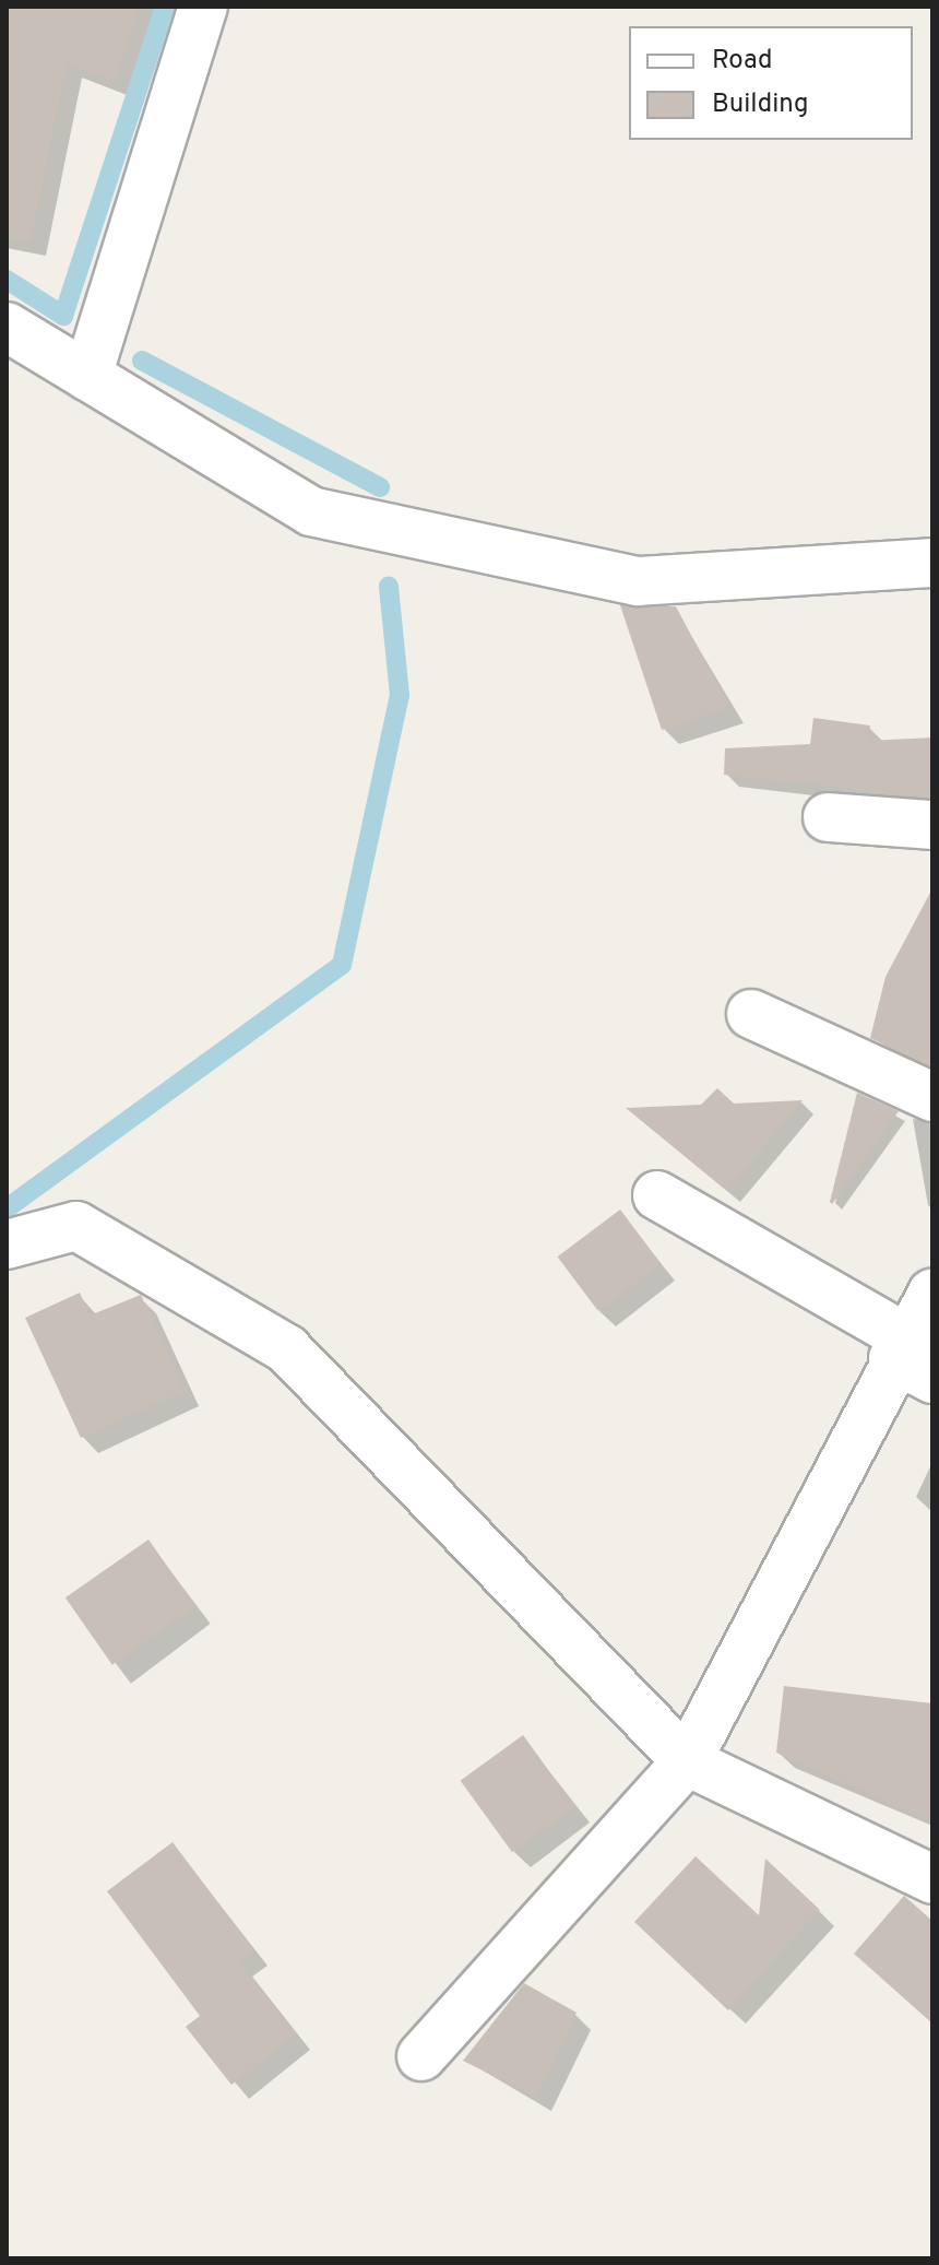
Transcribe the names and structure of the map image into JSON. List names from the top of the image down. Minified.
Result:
{"legend":["Road","Building"]}
